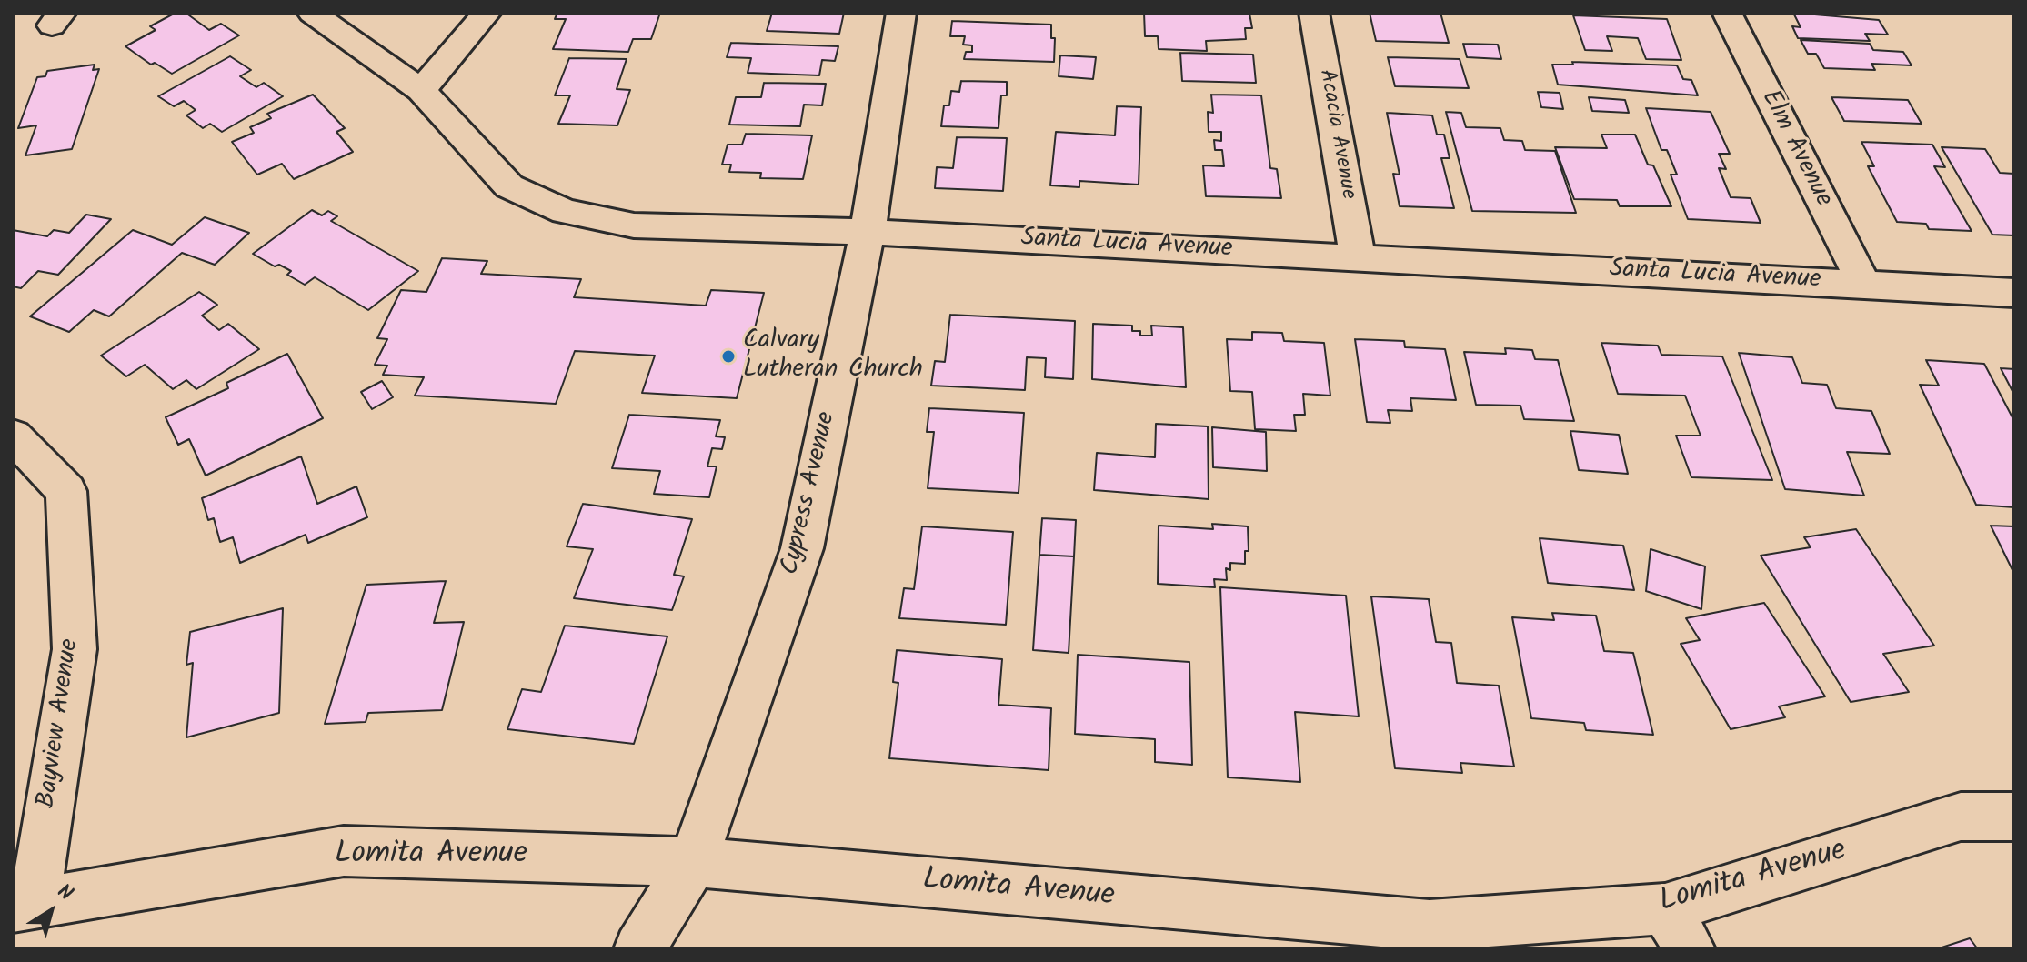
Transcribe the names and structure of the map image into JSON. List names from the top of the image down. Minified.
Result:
{"streets":{"street":["Acacia Avenue","Elm Avenue","Santa Lucia Avenue","Cypress Avenue","Bayview Avenue","Lomita Avenue"]},"crossings":[["Acacia Avenue","Santa Lucia Avenue"],["Elm Avenue","Santa Lucia Avenue"],["Santa Lucia Avenue","Cypress Avenue"],["Cypress Avenue","Lomita Avenue"],["Bayview Avenue","Lomita Avenue"]],"places":["Calvary Lutheran Church"],"north":"top right"}
